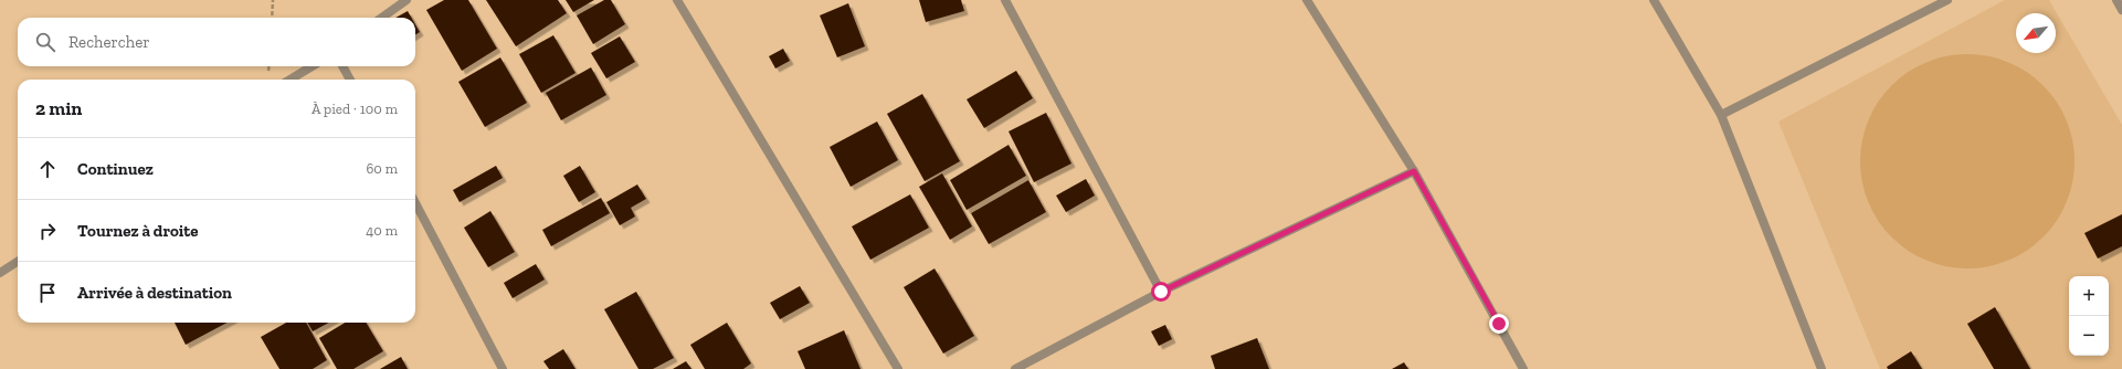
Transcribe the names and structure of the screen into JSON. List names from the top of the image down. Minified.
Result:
{"north":"bottom left","page":{"search":"Rechercher","heading":["2 min","À pied · 100 m"],"list":[["Continuez","60 m"],["Tournez à droite","40 m"],"Arrivée à destination"],"map_buttons":["+","−"]}}
